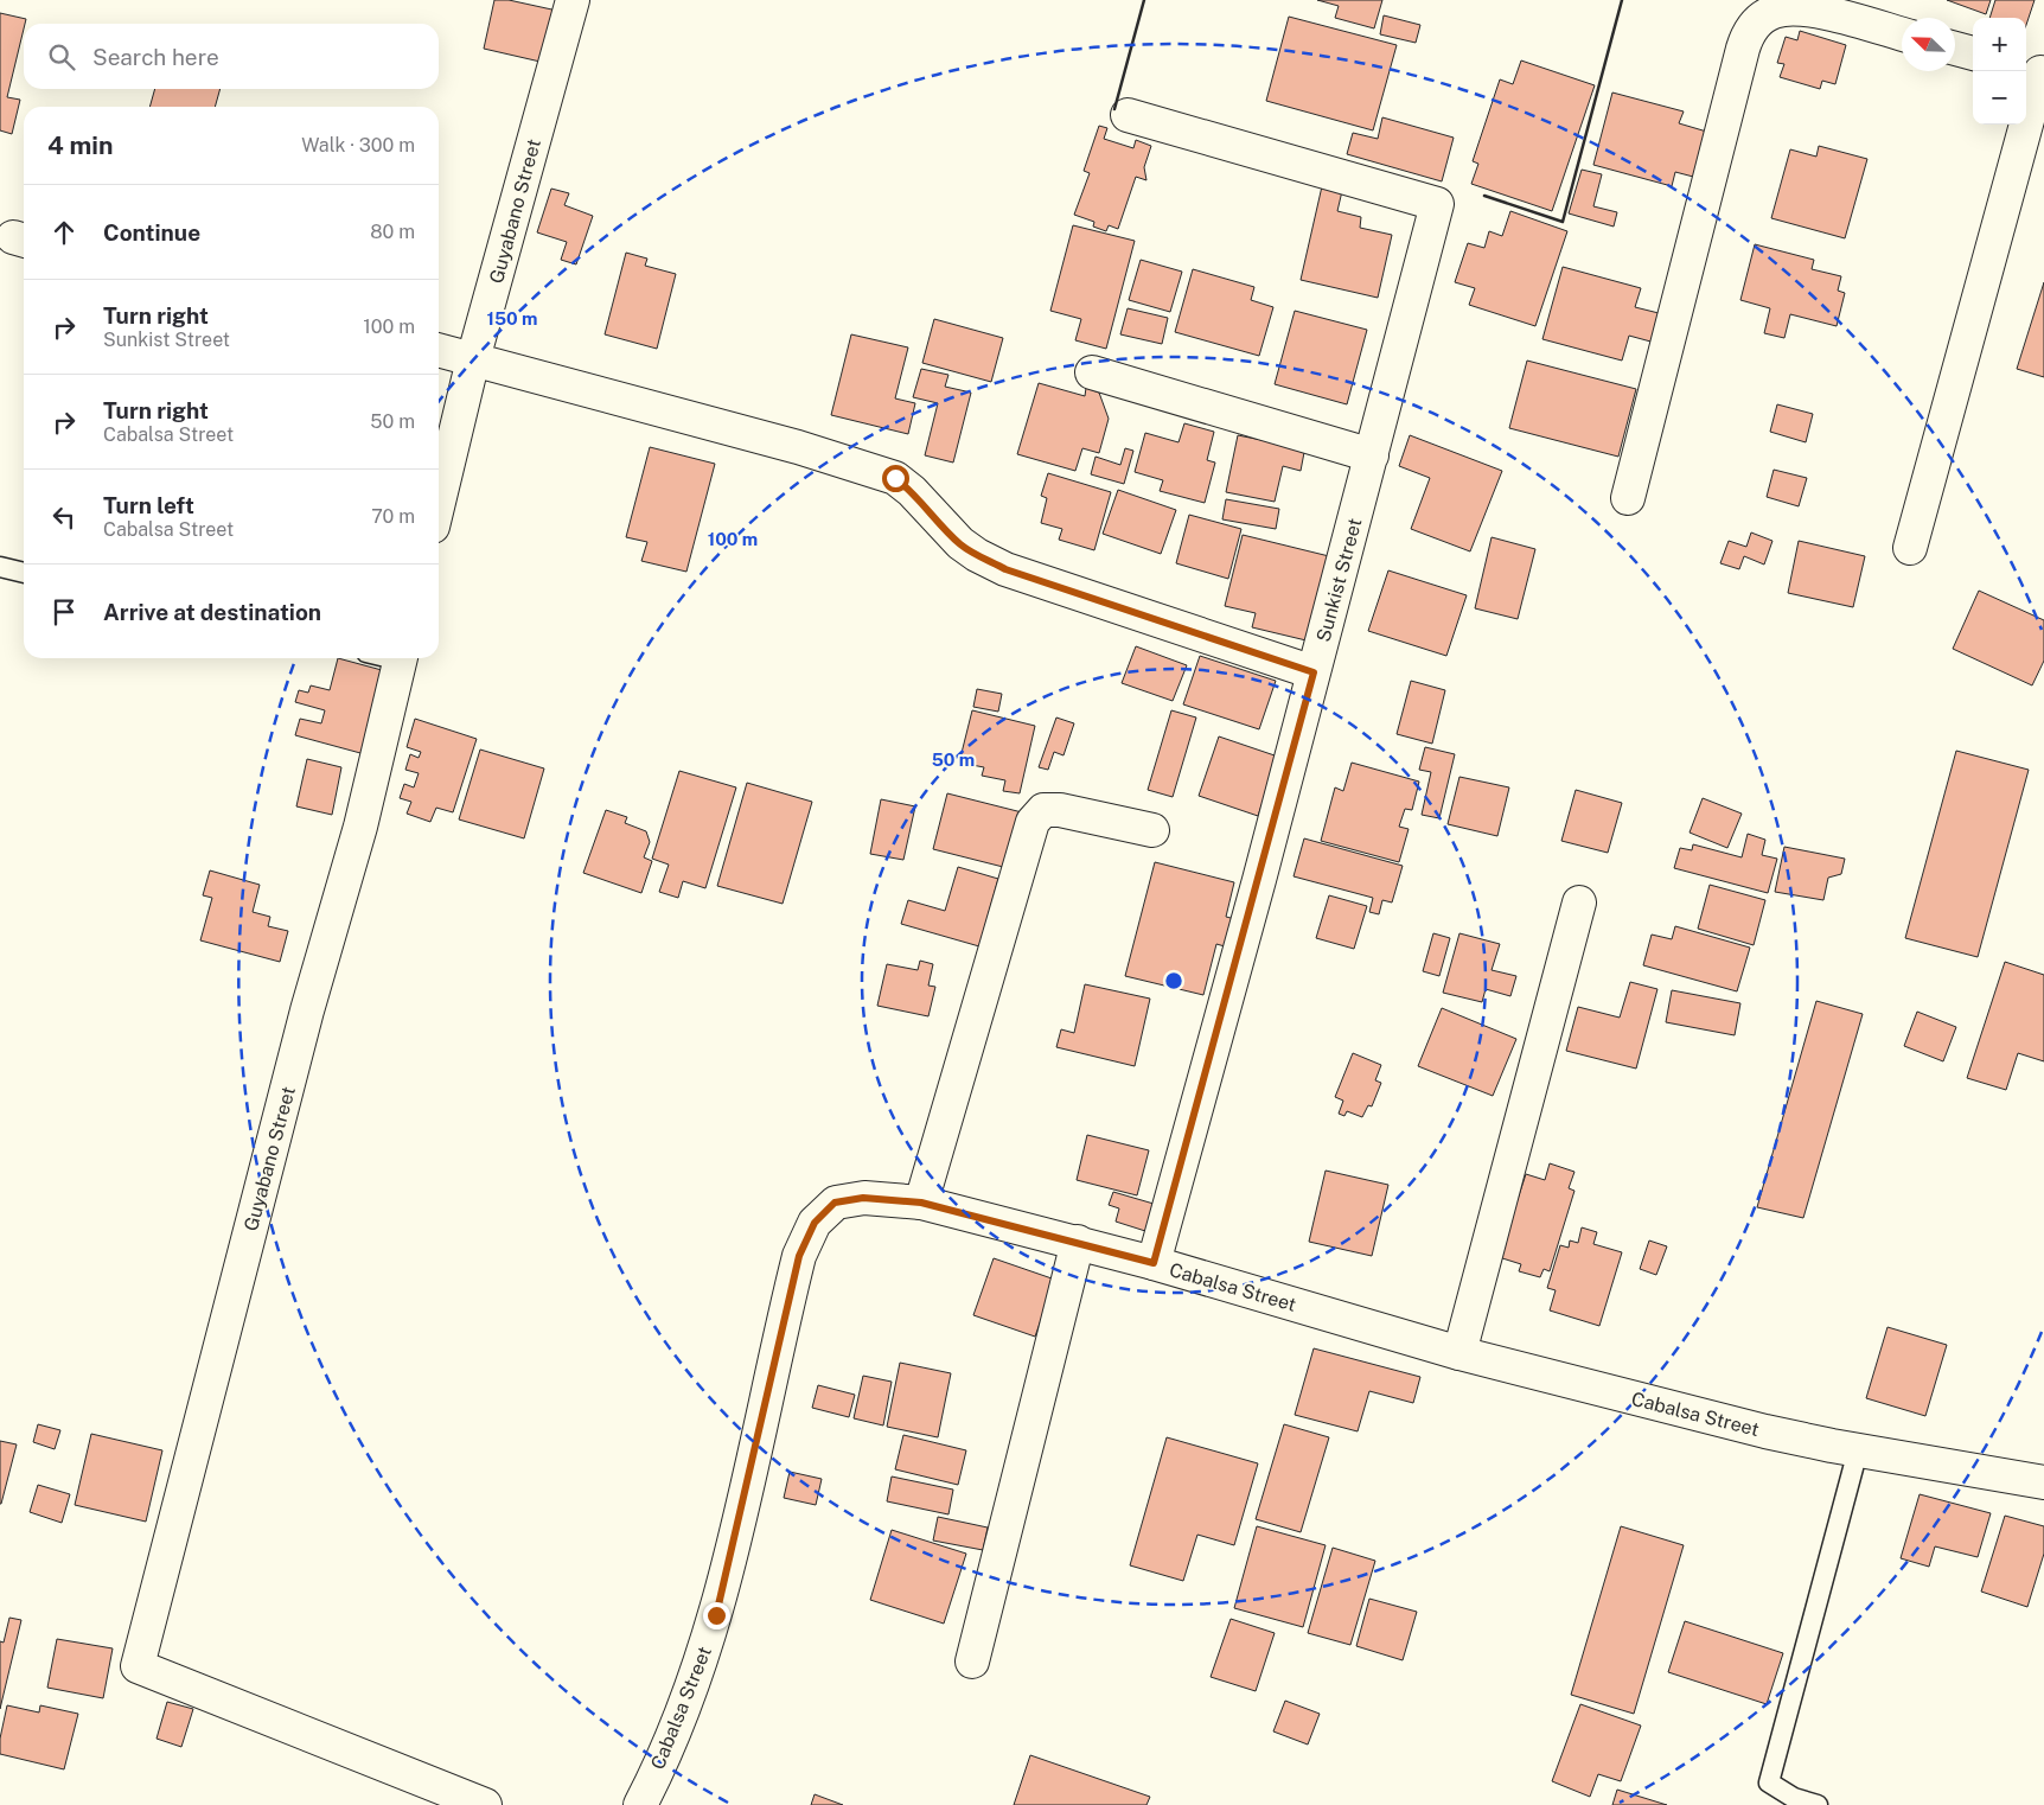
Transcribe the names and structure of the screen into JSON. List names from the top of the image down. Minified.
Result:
{"streets":{"street":["Guyabano Street","Sunkist Street","Cabalsa Street"]},"crossings":[["Sunkist Street","Cabalsa Street"]],"north":"top left","page":{"map_buttons":["+","−"],"search":"Search here","heading":["4 min","Walk · 300 m"],"list":[["Continue","80 m"],["Turn right","Sunkist Street","100 m"],["Turn right","Cabalsa Street","50 m"],["Turn left","Cabalsa Street","70 m"],"Arrive at destination"]},"rings":["150 m","100 m","50 m"]}
